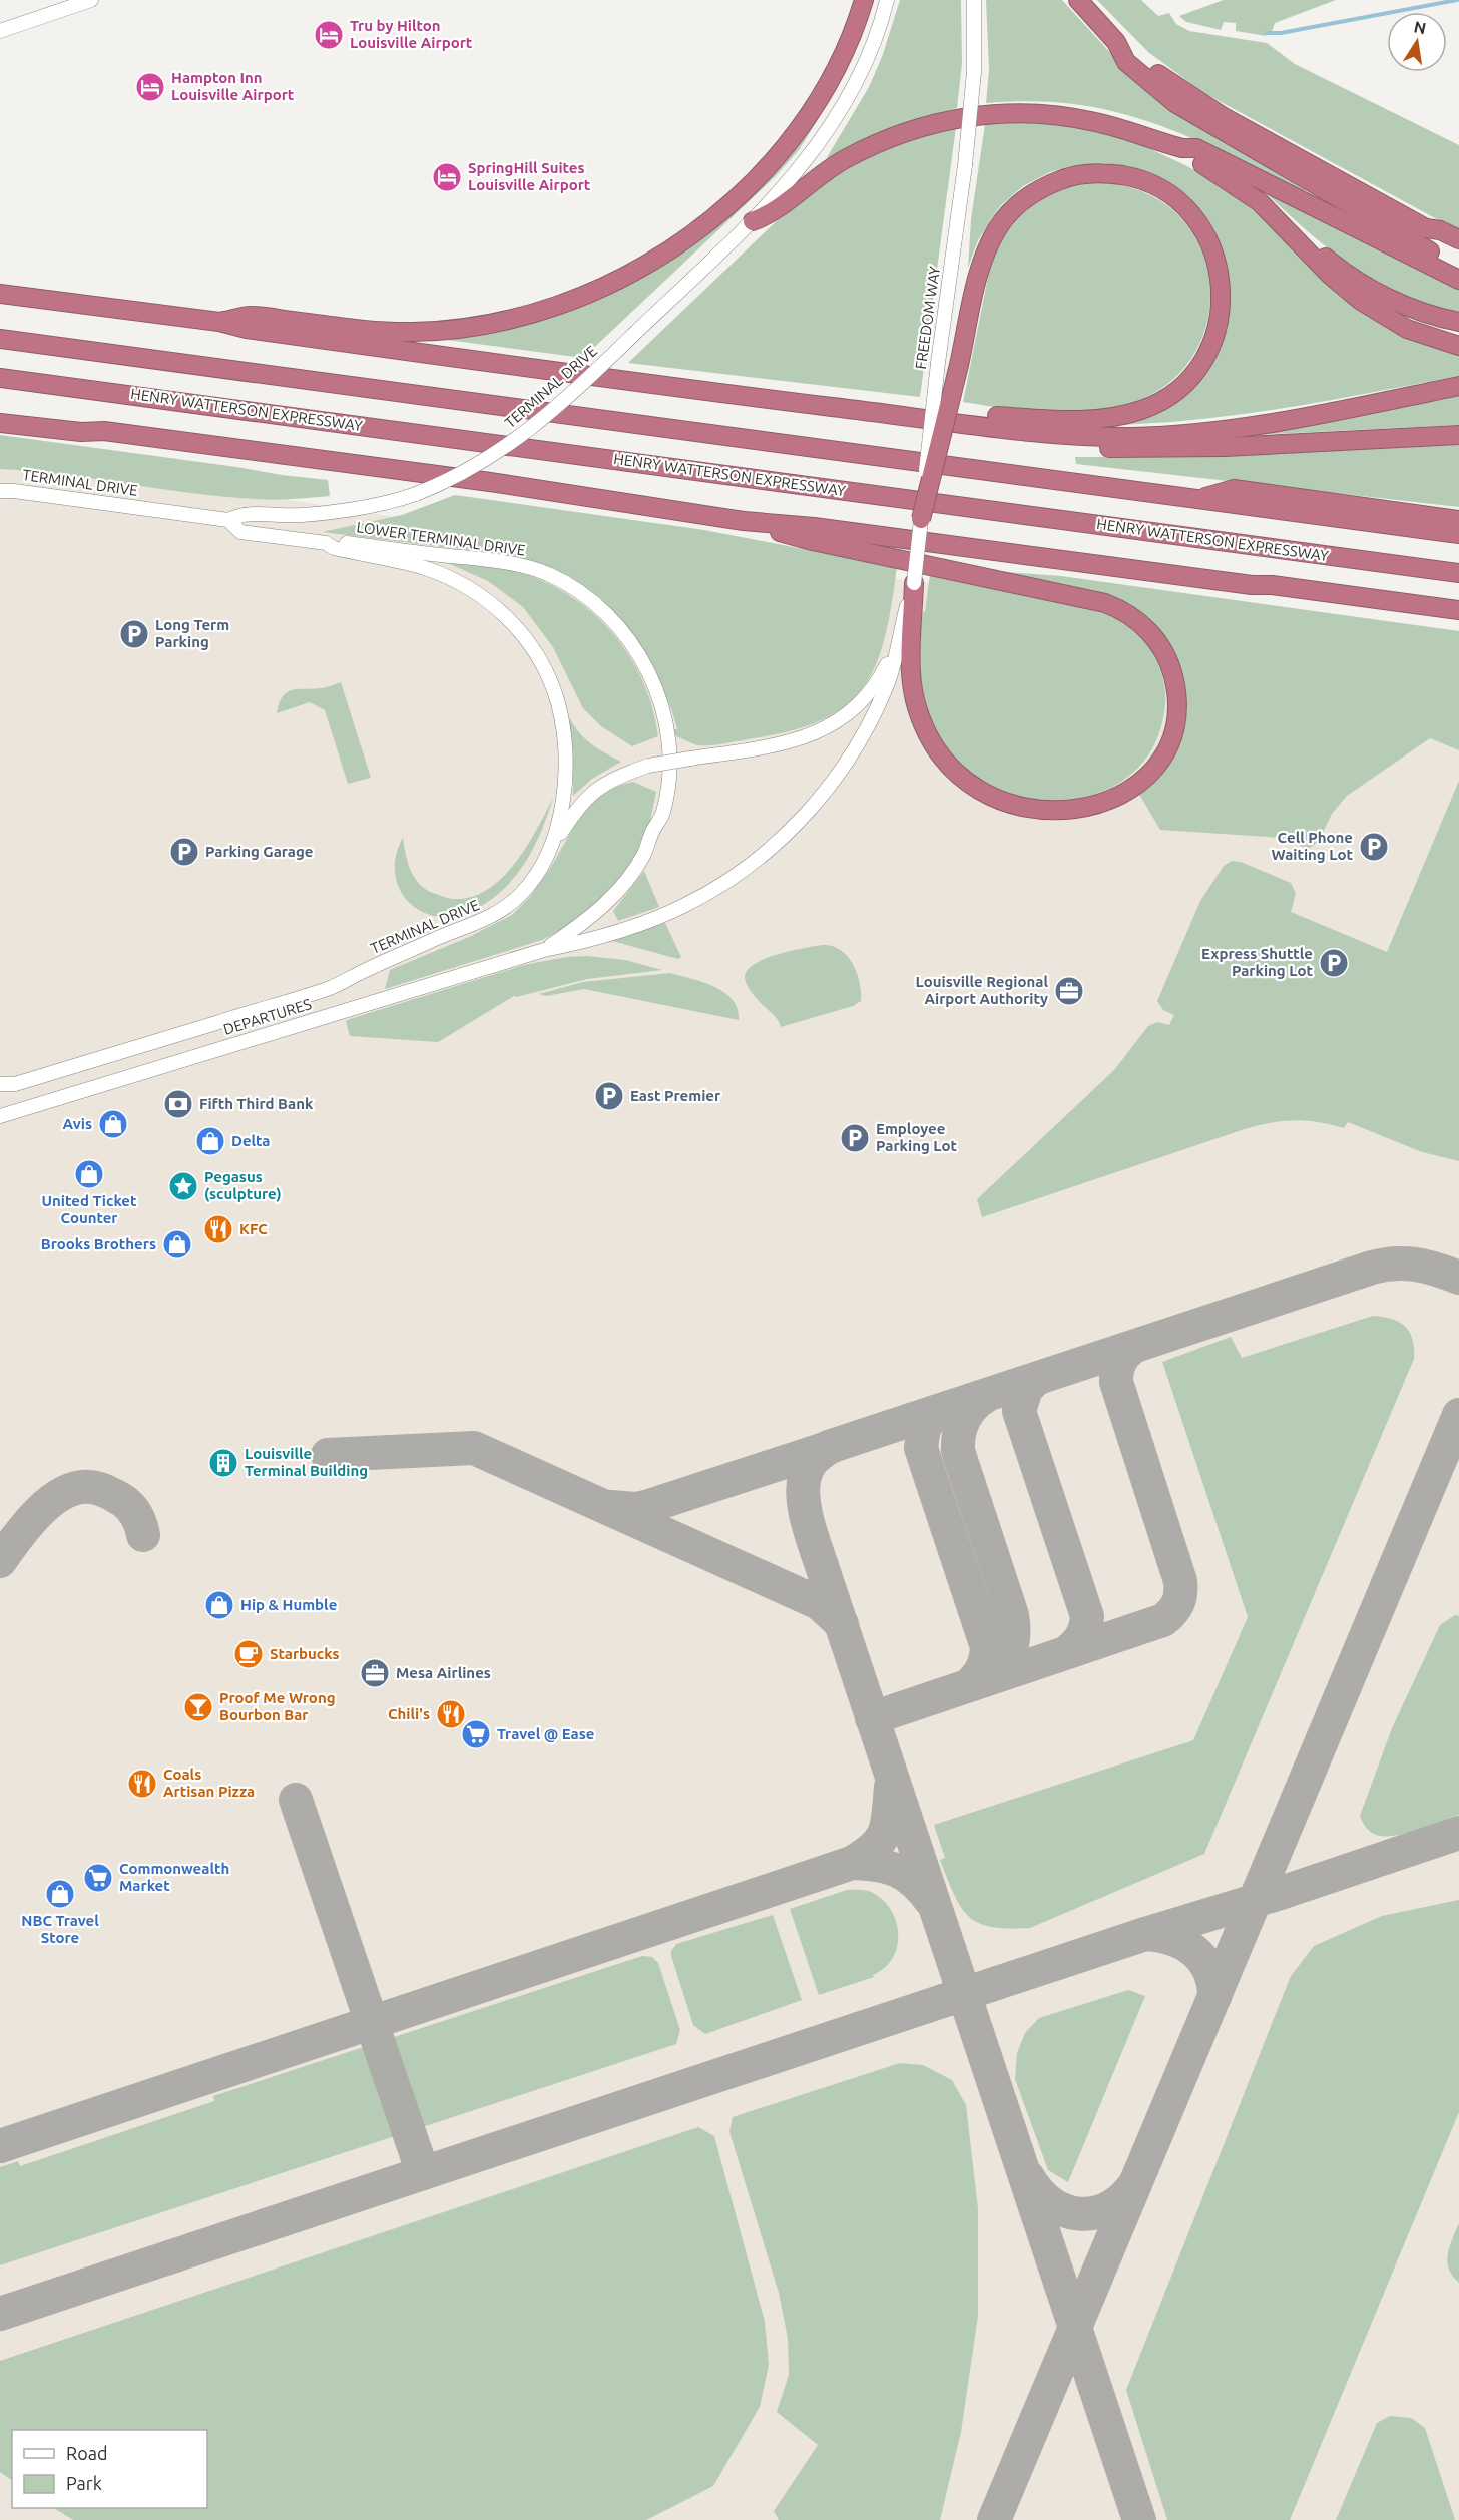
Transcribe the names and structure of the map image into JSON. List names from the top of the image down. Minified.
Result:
{"streets":{"highway":["HENRY WATTERSON EXPRESSWAY"],"main road":["FREEDOM WAY","TERMINAL DRIVE","LOWER TERMINAL DRIVE","DEPARTURES"]},"crossings":[["FREEDOM WAY","DEPARTURES"],["TERMINAL DRIVE","LOWER TERMINAL DRIVE"],["LOWER TERMINAL DRIVE","DEPARTURES"]],"places":{"hotel":["Tru by Hilton Louisville Airport","Hampton Inn Louisville Airport","SpringHill Suites Louisville Airport"],"parking":["Long Term Parking","Cell Phone Waiting Lot","Parking Garage","Express Shuttle Parking Lot","East Premier","Employee Parking Lot"],"office":["Louisville Regional Airport Authority","Mesa Airlines"],"bank":["Fifth Third Bank"],"shop":["Avis","Delta","United Ticket Counter","Brooks Brothers","Hip & Humble","NBC Travel Store"],"place":["Pegasus (sculpture)"],"restaurant":["KFC","Chili's","Coals Artisan Pizza"],"building":["Louisville Terminal Building"],"cafe":["Starbucks"],"bar":["Proof Me Wrong Bourbon Bar"],"supermarket":["Travel @ Ease","Commonwealth Market"]},"legend":["Road","Park"],"north":"top"}
